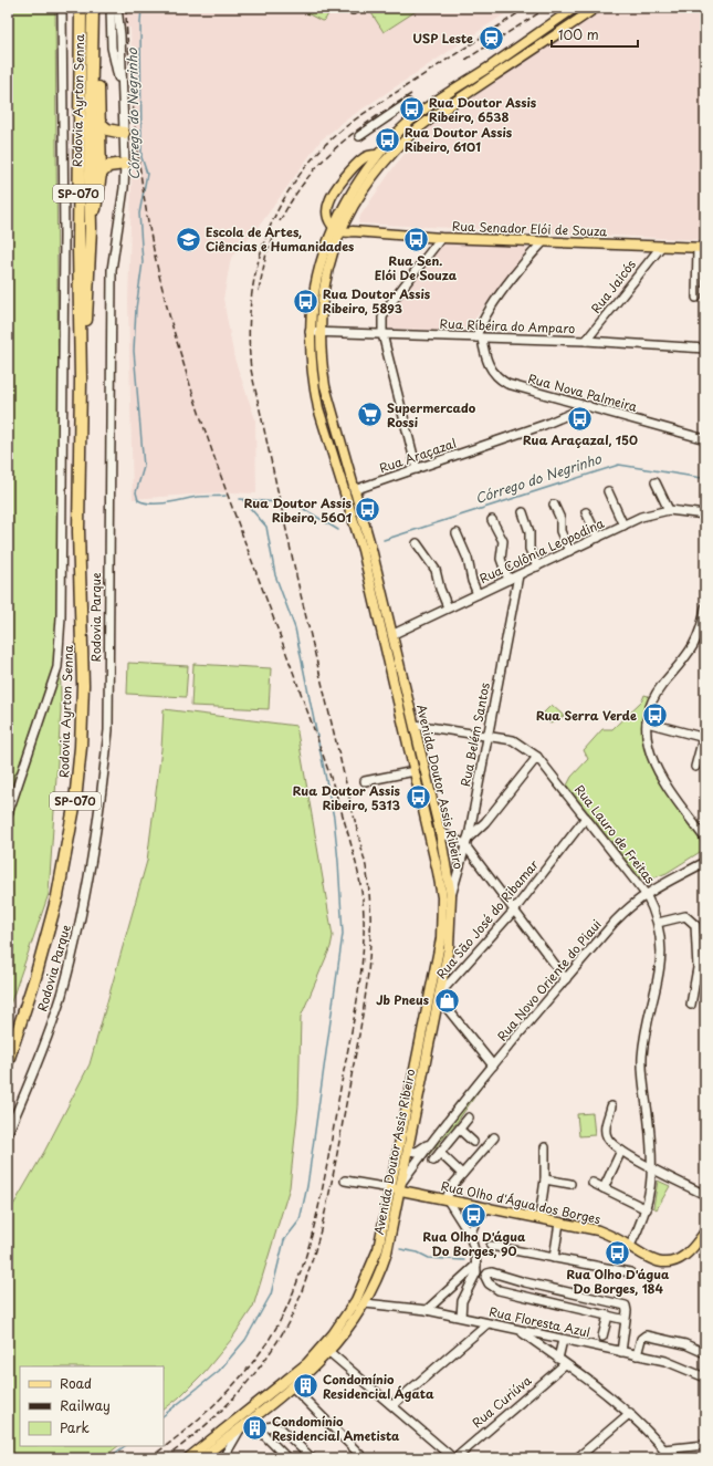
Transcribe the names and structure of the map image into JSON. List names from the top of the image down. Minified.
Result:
{"streets":{"highway":["Rodovia Ayrton Senna","SP-070"],"main road":["Rua Senador Elói de Souza","Avenida Doutor Assis Ribeiro","Rua Olho d'Água dos Borges"],"street":["Rua Jaicós","Rua Ríbeira do Amparo","Rua Nova Palmeira","Rua Araçazal","Rua Colônia Leopodina","Rodovia Parque","Rua Belém Santos","Rua Lauro de Freitas","Rua São José do Ribamar","Rua Novo Oriente do Piaui","Rua Floresta Azul","Rua Curiúva"]},"crossings":[["Rua Senador Elói de Souza","Rua Jaicós"],["Rua Senador Elói de Souza","Avenida Doutor Assis Ribeiro"],["Rua Jaicós","Rua Ríbeira do Amparo"],["Rua Ríbeira do Amparo","Rua Nova Palmeira"],["Rua Ríbeira do Amparo","Avenida Doutor Assis Ribeiro"],["Rua Nova Palmeira","Rua Araçazal"],["Rua Araçazal","Avenida Doutor Assis Ribeiro"],["Rua Colônia Leopodina","Rua Belém Santos"],["Rua Colônia Leopodina","Avenida Doutor Assis Ribeiro"],["Rua Belém Santos","Avenida Doutor Assis Ribeiro"],["Rua Belém Santos","Rua Lauro de Freitas"],["Avenida Doutor Assis Ribeiro","Rua Lauro de Freitas"],["Avenida Doutor Assis Ribeiro","Rua São José do Ribamar"],["Avenida Doutor Assis Ribeiro","Rua Novo Oriente do Piaui"],["Avenida Doutor Assis Ribeiro","Rua Olho d'Água dos Borges"],["Avenida Doutor Assis Ribeiro","Rua Floresta Azul"],["Rua Lauro de Freitas","Rua São José do Ribamar"],["Rua Lauro de Freitas","Rua Novo Oriente do Piaui"],["Rua Lauro de Freitas","Rua Olho d'Água dos Borges"],["Rua Novo Oriente do Piaui","Rua Olho d'Água dos Borges"]],"water":["Córrego do Negrinho"],"places":{"station":["USP Leste"],"bus stop":["Rua Doutor Assis Ribeiro, 6538","Rua Doutor Assis Ribeiro, 6101","Rua Sen. Elói De Souza","Rua Doutor Assis Ribeiro, 5893","Rua Araçazal, 150","Rua Doutor Assis Ribeiro, 5601","Rua Serra Verde","Rua Doutor Assis Ribeiro, 5313","Rua Olho D'água Do Borges, 90","Rua Olho D'água Do Borges, 184"],"school or university":["Escola de Artes, Ciências e Humanidades"],"supermarket":["Supermercado Rossi"],"shop":["Jb Pneus"],"building":["Condomínio Residencial Ágata","Condomínio Residencial Ametista"]},"legend":["Road","Railway","Park"],"scale_bar":"100 m"}
